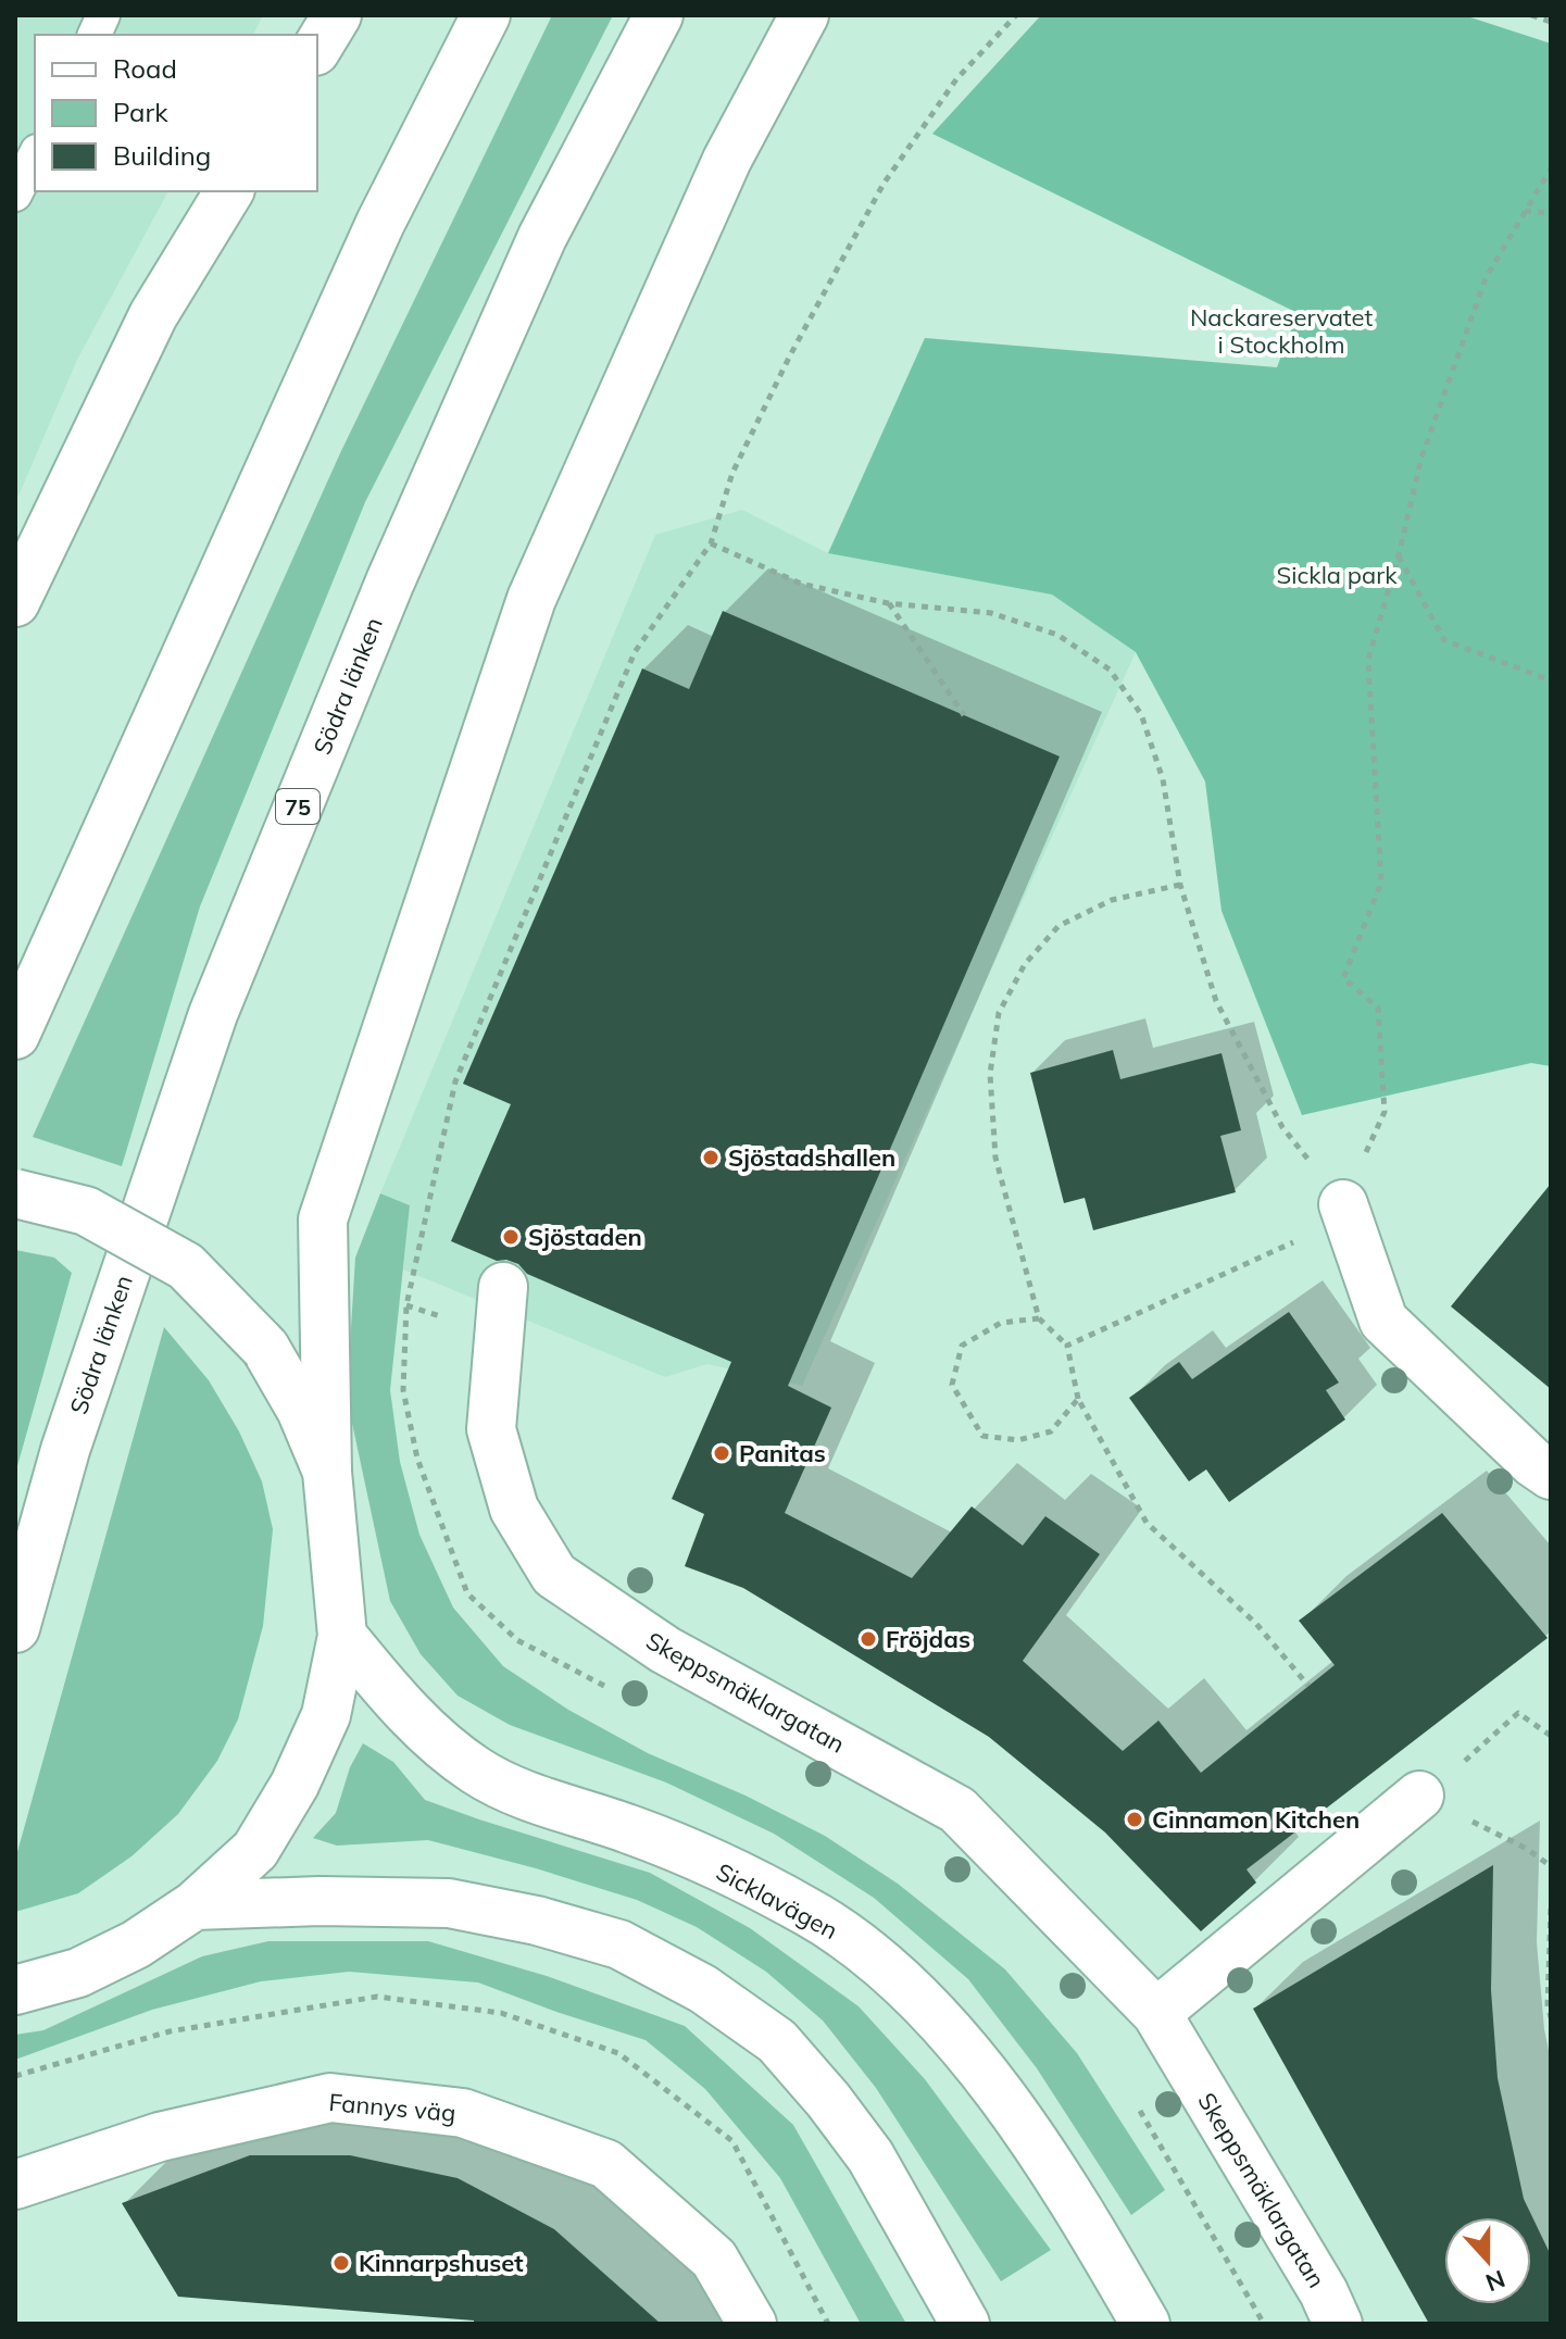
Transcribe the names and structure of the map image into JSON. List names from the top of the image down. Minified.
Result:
{"streets":{"main road":["Södra länken","75","Skeppsmäklargatan","Sicklavägen","Fannys väg"]},"parks":["Nackareservatet i Stockholm","Sickla park"],"places":["Sjöstadshallen","Sjöstaden","Panitas","Fröjdas","Cinnamon Kitchen","Kinnarpshuset"],"legend":["Road","Park","Building"],"north":"bottom"}
